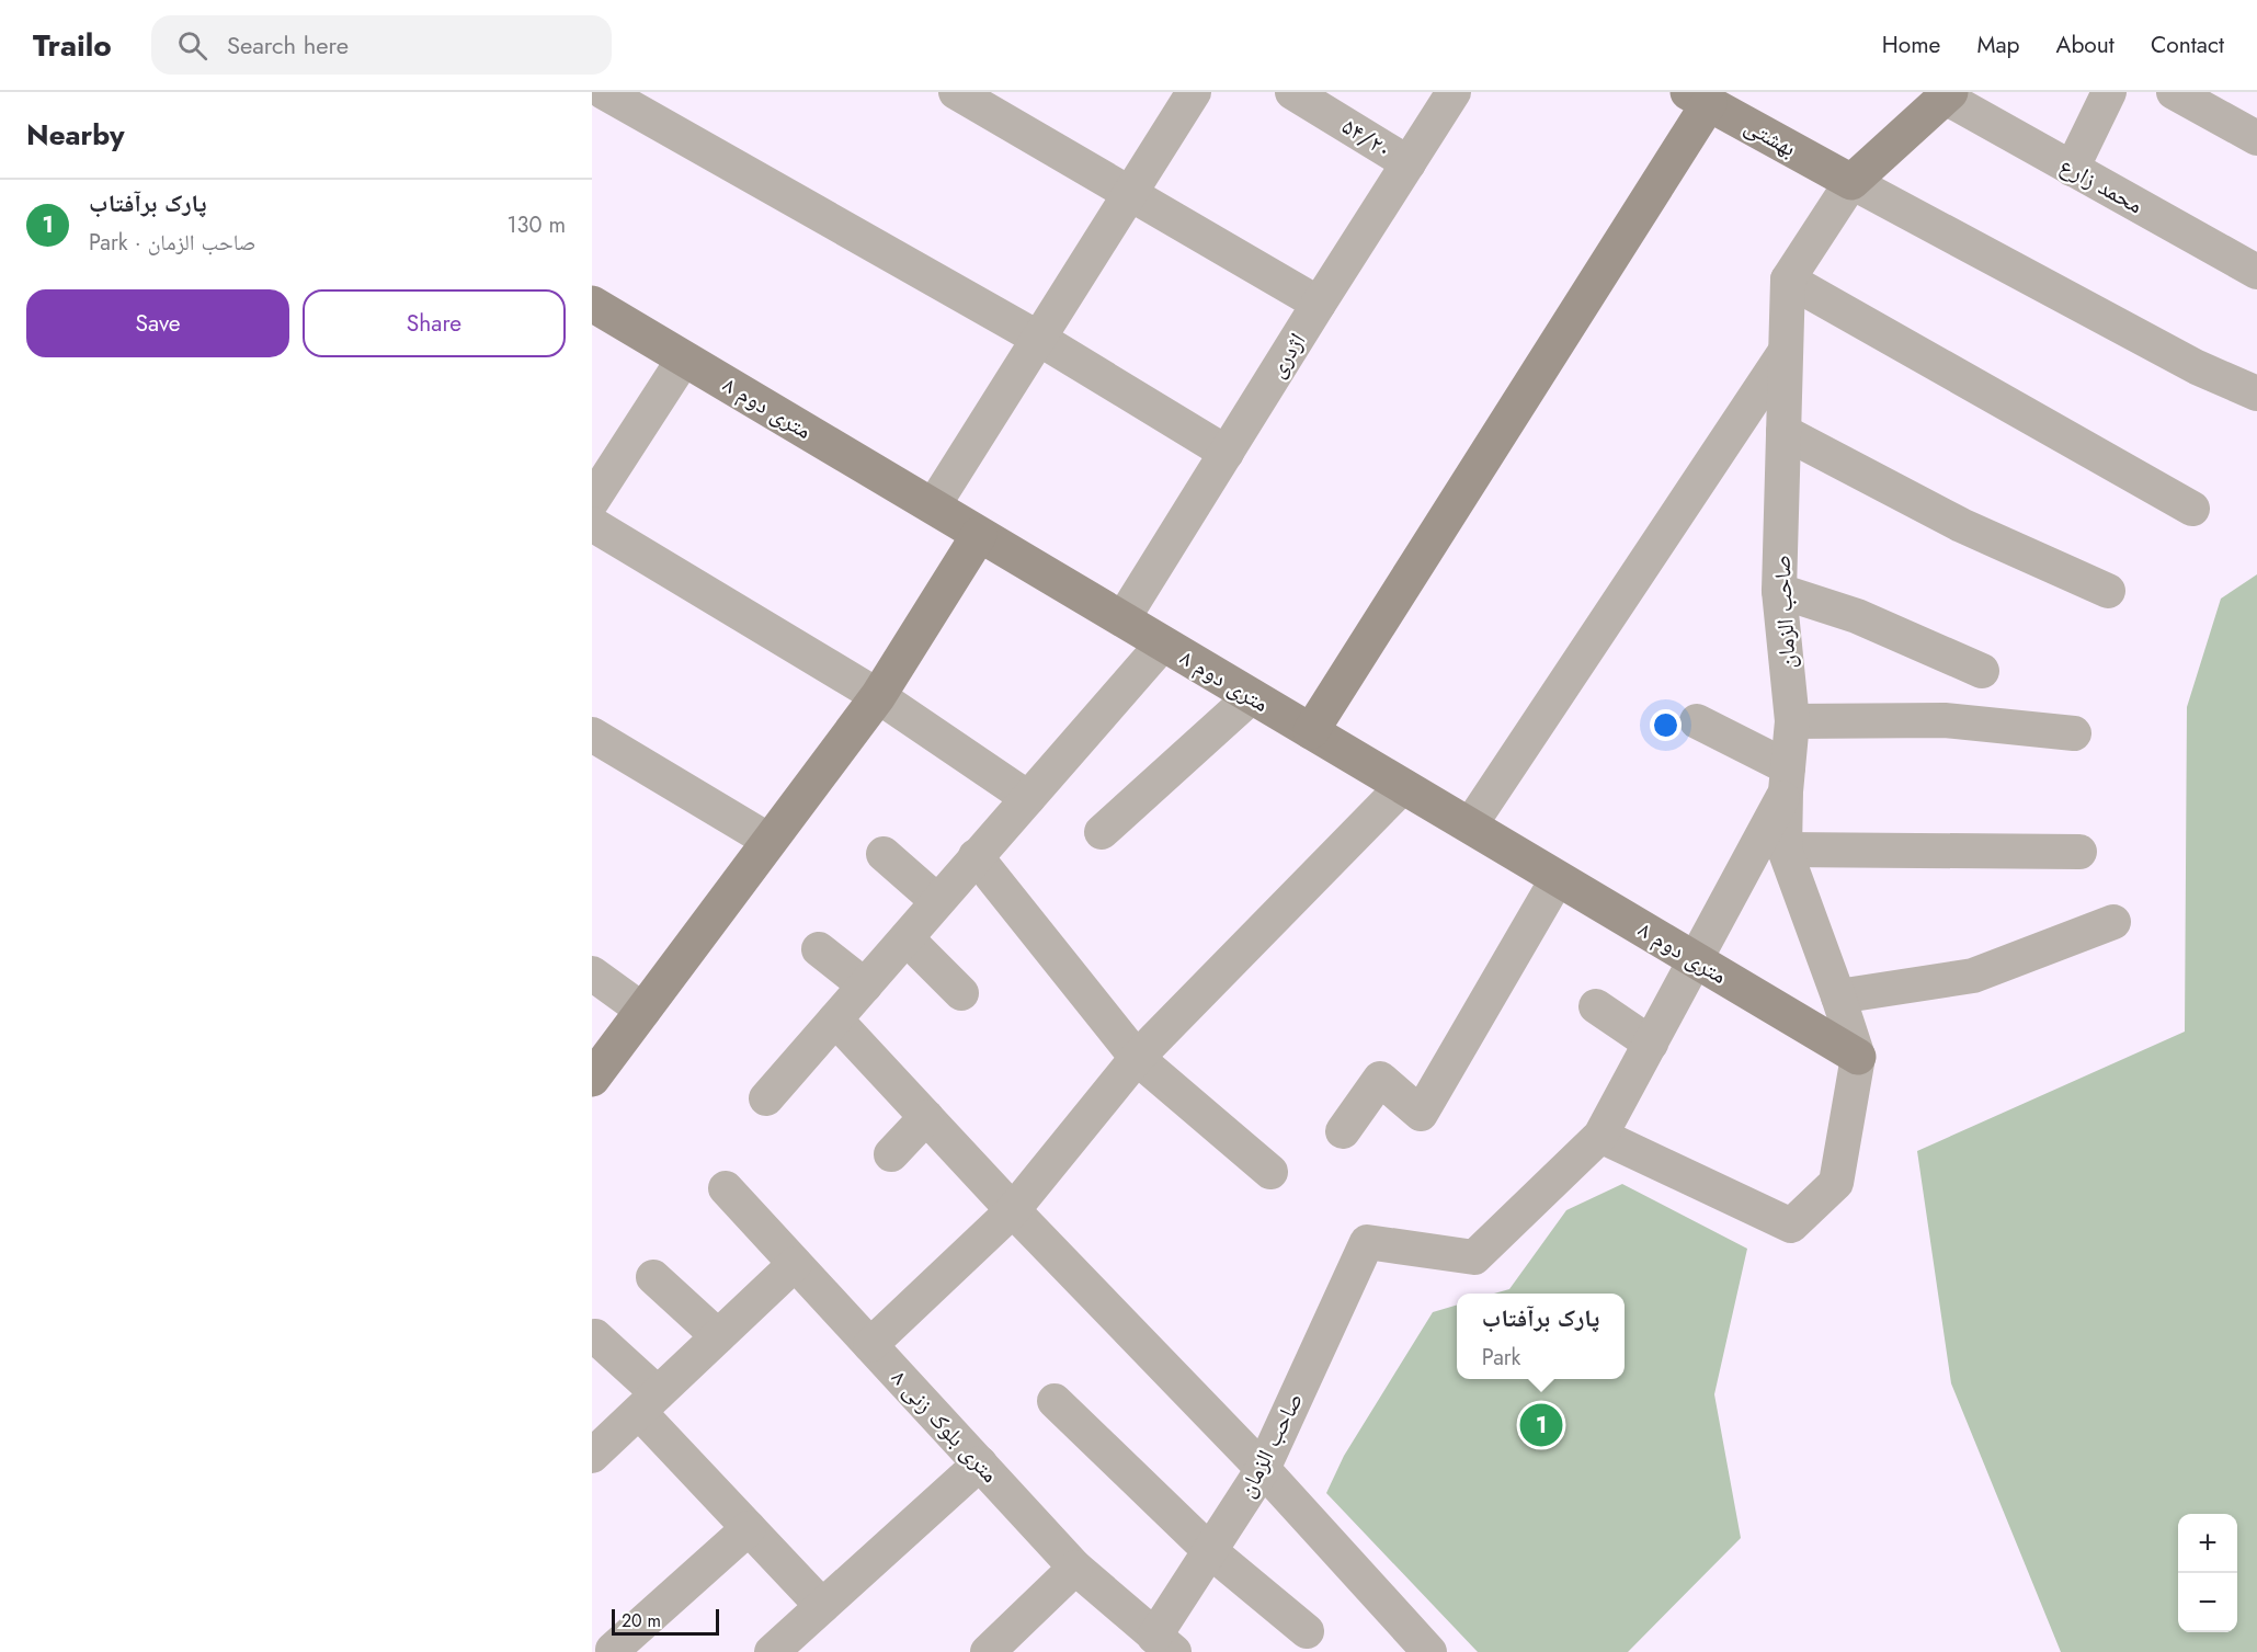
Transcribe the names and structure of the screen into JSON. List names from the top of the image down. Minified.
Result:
{"streets":{"street":["بهشتی","۵۴/۲۰","محمد زارع","اژدری","۸ متری دوم","صاحب الزمان","۸ متری بلوک زنی"]},"crossings":[["۵۴/۲۰","اژدری"],["اژدری","۸ متری دوم"],["صاحب الزمان","۸ متری بلوک زنی"]],"scale_bar":"20 m","page":{"header":"Trailo","search":"Search here","nav":["Home","Map","About","Contact"],"heading":"Nearby","list":[{"mark":"1","name":"پارک برآفتاب","note":"Park · صاحب الزمان","value":"130 m"}],"buttons":["Save","Share"],"popup":["پارک برآفتاب","Park"],"pins":"1","map_buttons":["+","−"],"scale":"20 m"}}
